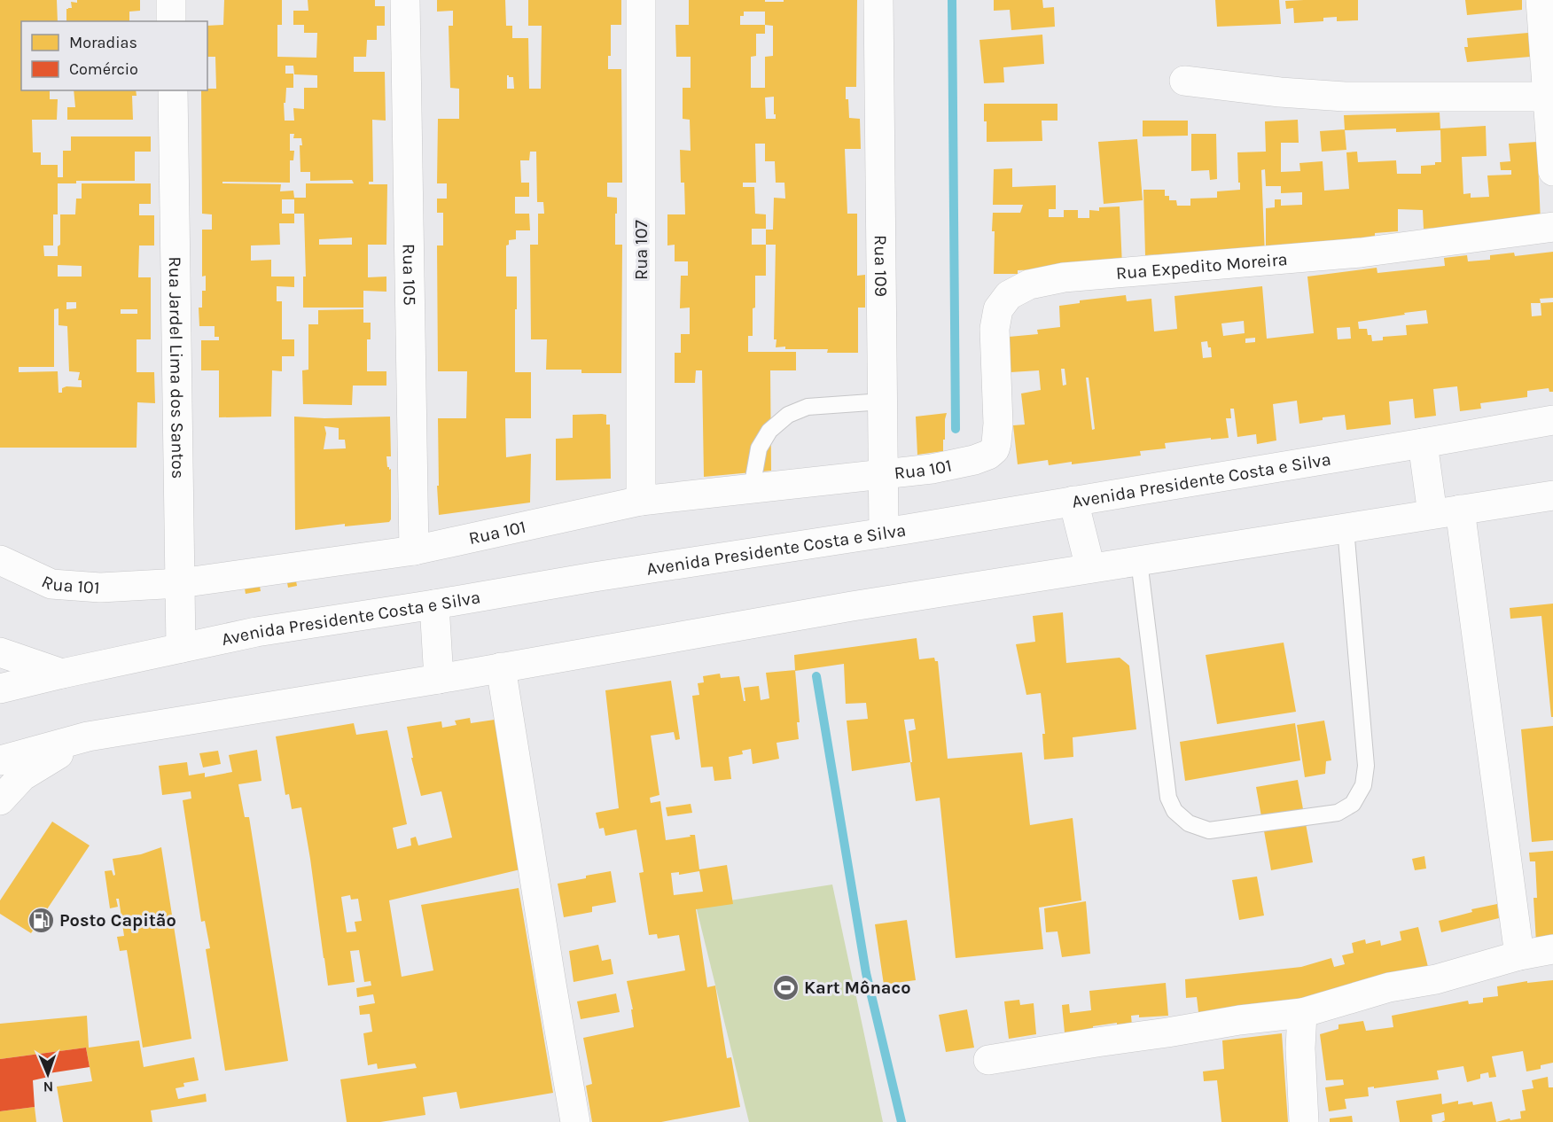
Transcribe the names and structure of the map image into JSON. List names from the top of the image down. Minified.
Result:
{"streets":{"street":["Rua 107","Rua Expedito Moreira","Rua 109","Rua 105","Rua Jardel Lima dos Santos","Rua 101","Avenida Presidente Costa e Silva"]},"crossings":[["Rua 107","Rua 101"],["Rua Expedito Moreira","Rua 101"],["Rua 109","Rua 101"],["Rua 109","Avenida Presidente Costa e Silva"],["Rua 105","Rua 101"],["Rua Jardel Lima dos Santos","Rua 101"],["Rua Jardel Lima dos Santos","Avenida Presidente Costa e Silva"]],"places":{"fuel station":["Posto Capitão"],"sports":["Kart Mônaco"]},"legend":["Moradias","Comércio"],"north":"bottom"}
